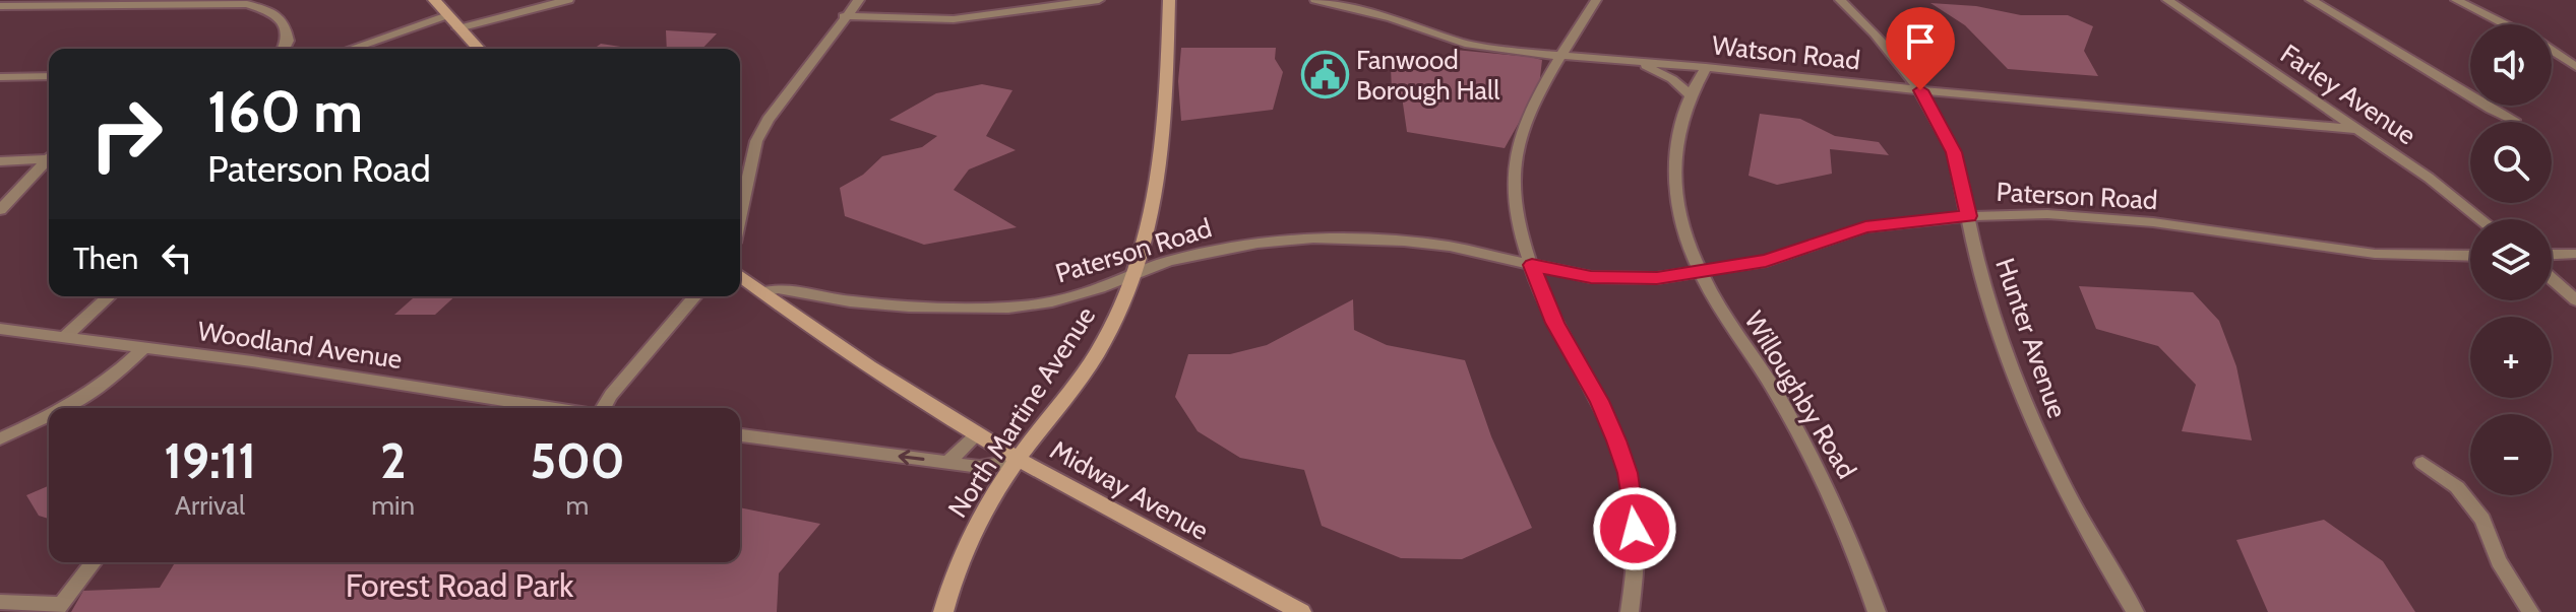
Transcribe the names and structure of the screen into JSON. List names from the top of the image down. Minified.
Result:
{"streets":{"main road":["North Martine Avenue","Midway Avenue"],"street":["Watson Road","Farley Avenue","Paterson Road","Hunter Avenue","Woodland Avenue","Willoughby Road"]},"crossings":[["Watson Road","Farley Avenue"],["Watson Road","Hunter Avenue"],["Watson Road","Willoughby Road"],["Paterson Road","Hunter Avenue"],["Paterson Road","Willoughby Road"],["Paterson Road","North Martine Avenue"],["Paterson Road","Midway Avenue"],["North Martine Avenue","Midway Avenue"]],"parks":["Forest Road Park"],"places":{"public building":["Fanwood Borough Hall"]},"page":{"map_buttons":["+","−"],"turn":["160 m","Paterson Road"],"then":"Then","eta":["19:11","Arrival","2","min","500","m"]}}
